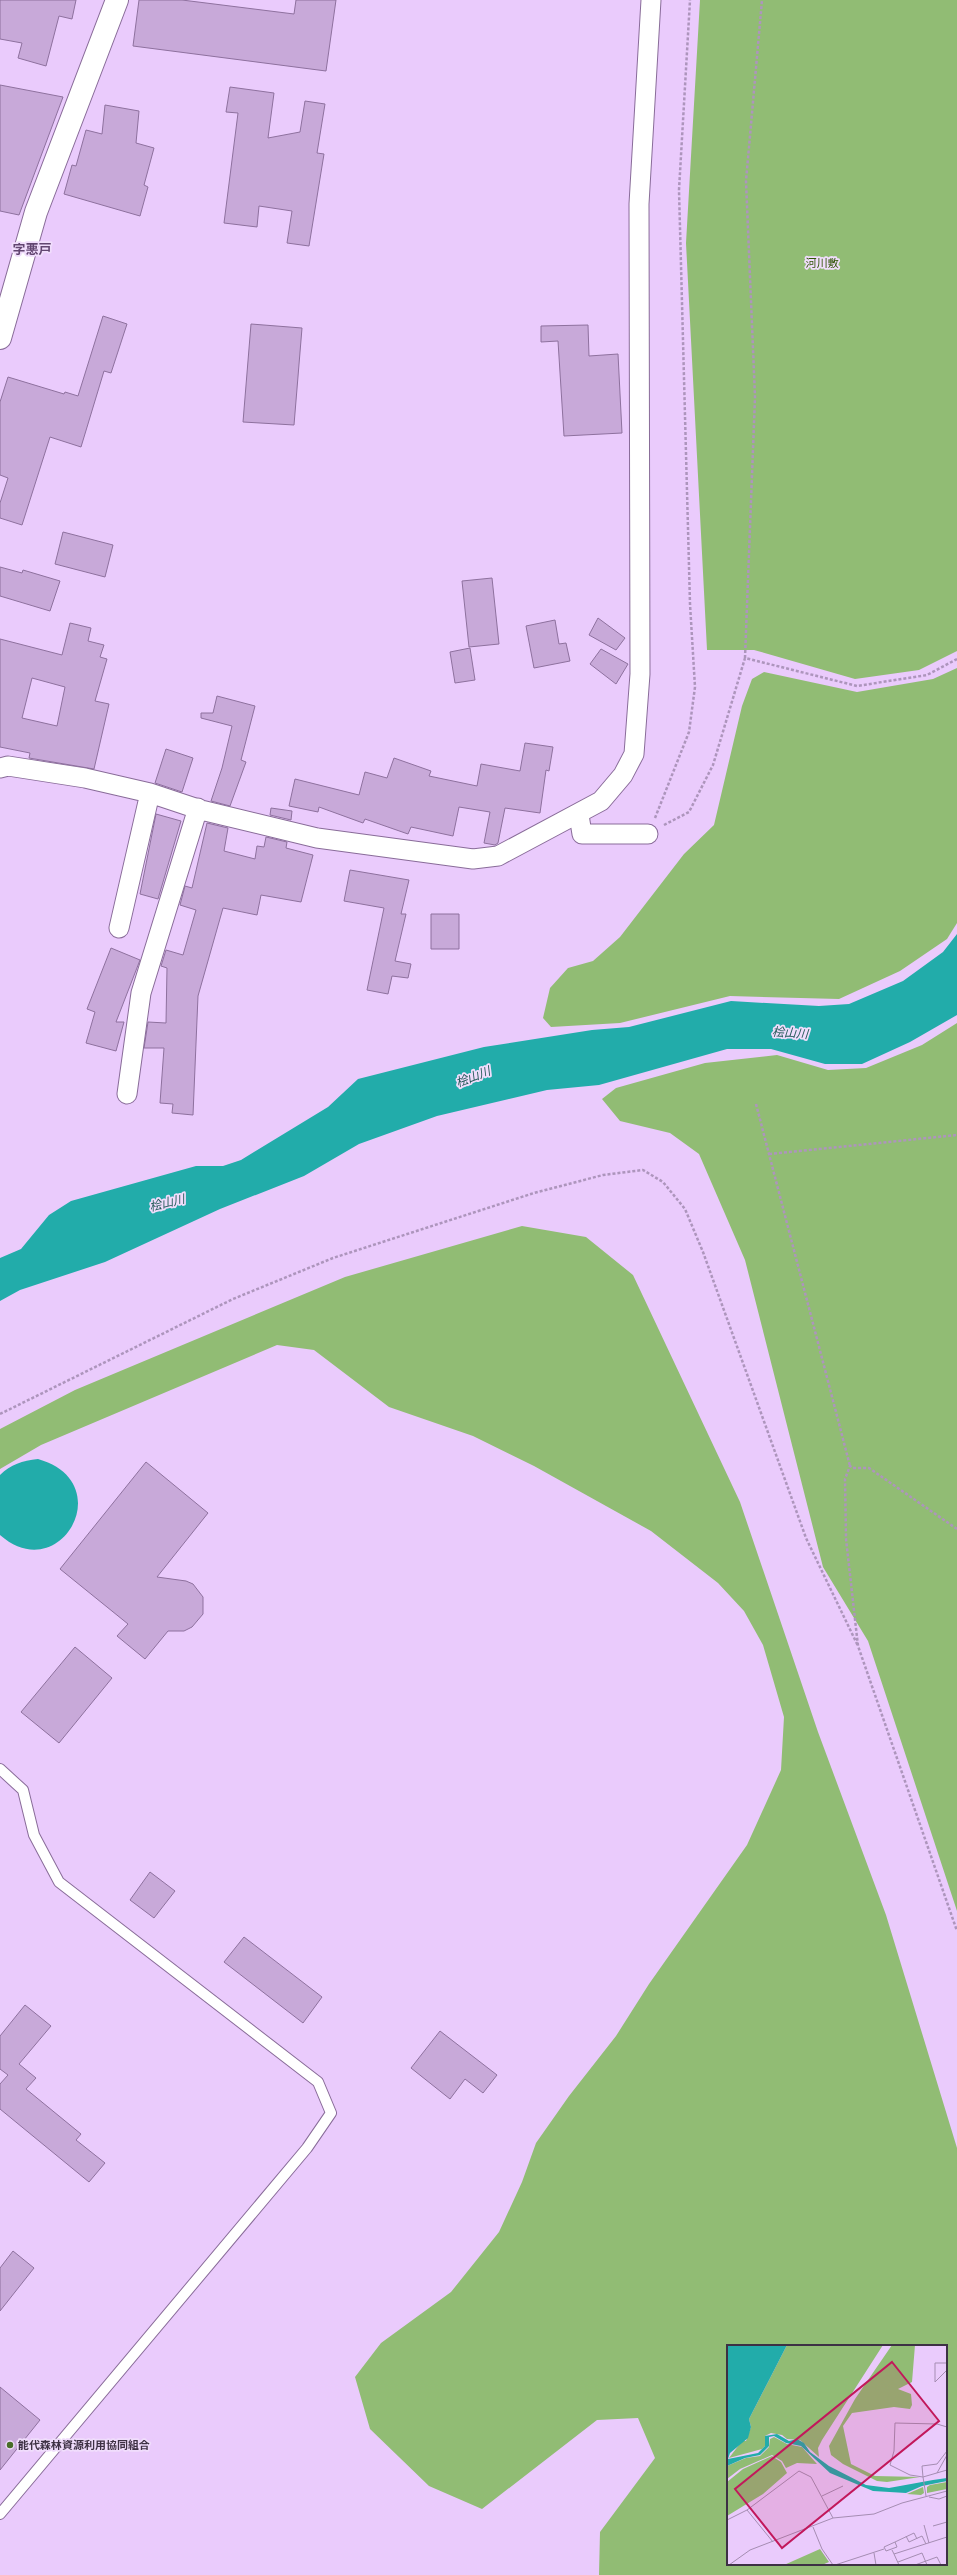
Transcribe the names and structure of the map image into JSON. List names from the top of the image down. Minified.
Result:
{"districts":["字悪戸"],"water":["桧山川"],"parks":["河川敷"],"places":["能代森林資源利用協同組合"]}
